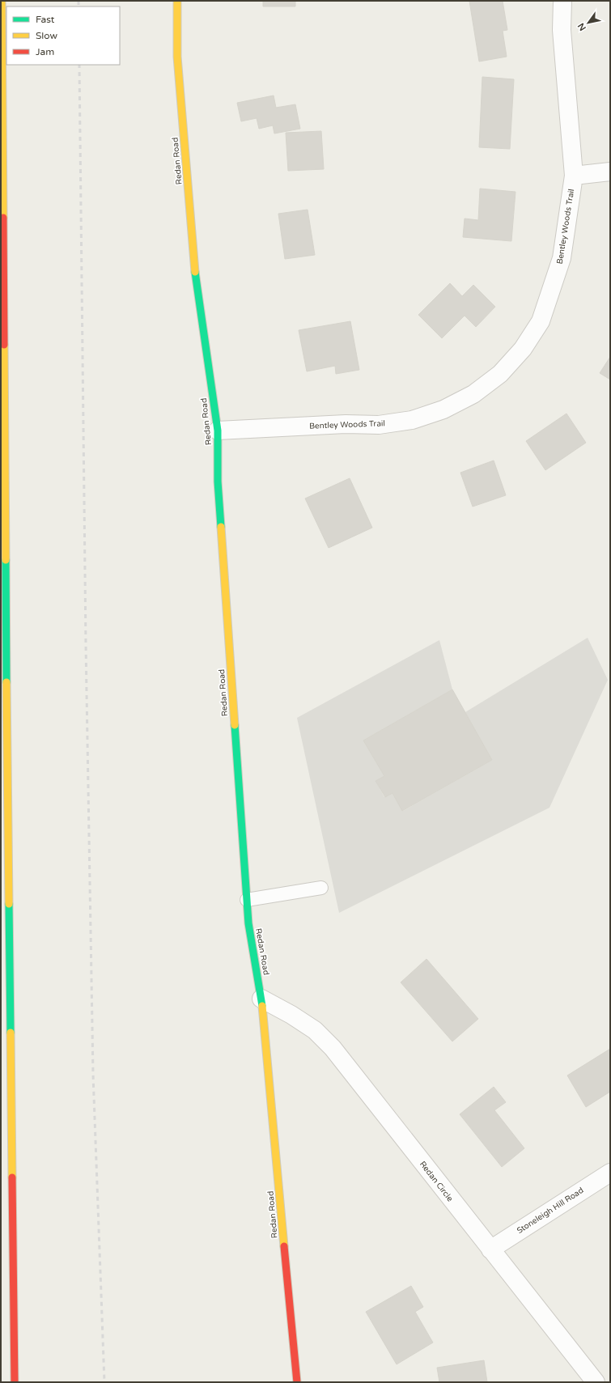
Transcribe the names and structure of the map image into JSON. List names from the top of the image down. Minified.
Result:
{"streets":{"main road":["Redan Road"],"street":["Bentley Woods Trail","Redan Circle","Stoneleigh Hill Road"]},"crossings":[["Redan Road","Bentley Woods Trail"],["Redan Road","Redan Circle"],["Redan Circle","Stoneleigh Hill Road"]],"legend":["Fast","Slow","Jam"],"north":"bottom left"}
